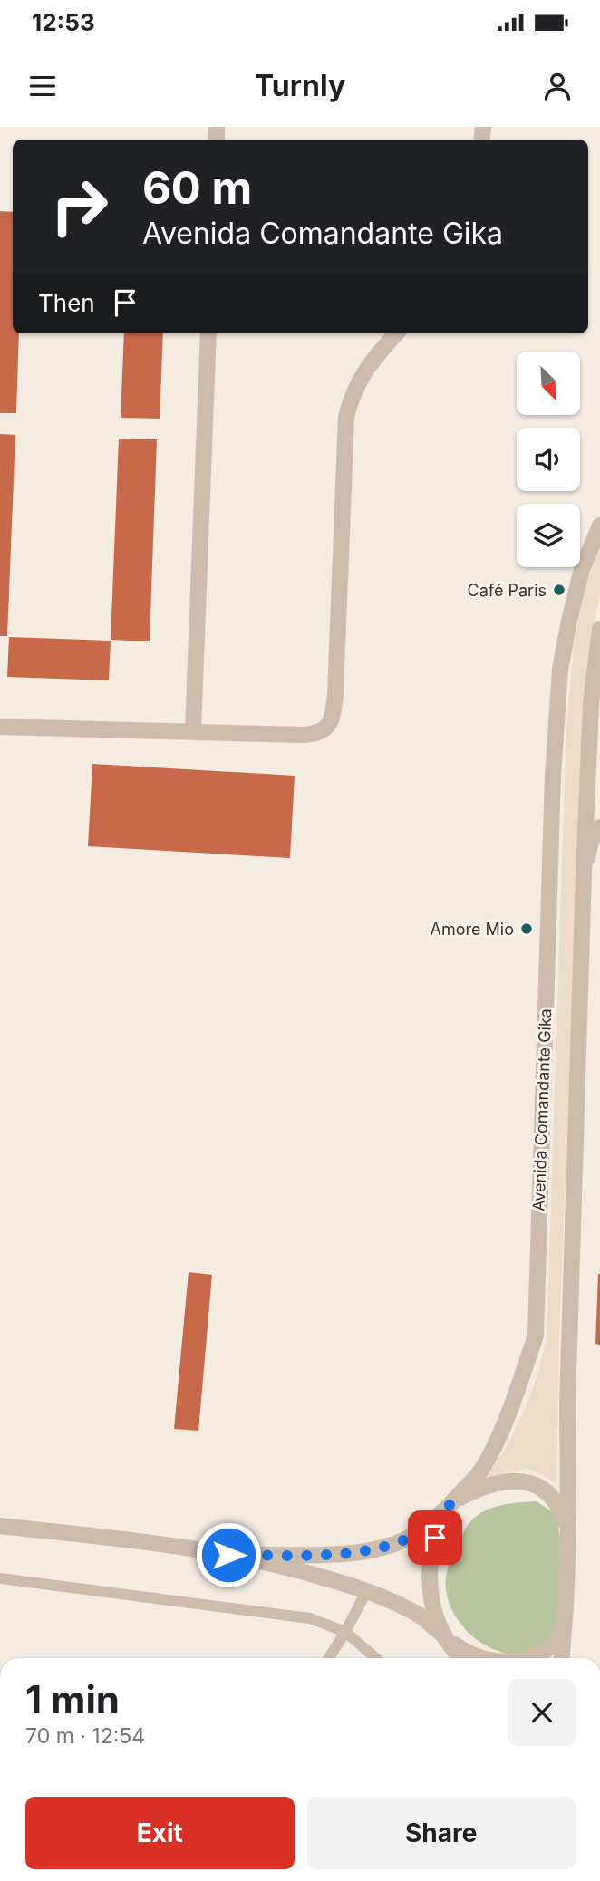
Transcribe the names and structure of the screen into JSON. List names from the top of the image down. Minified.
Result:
{"streets":{"street":["Avenida Comandante Gika"]},"places":["Café Paris","Amore Mio"],"north":"bottom right","page":{"status":"12:53","header":"Turnly","turn":["60 m","Avenida Comandante Gika"],"then":"Then","heading":["1 min","70 m · 12:54"],"buttons":["Exit","Share"]}}
